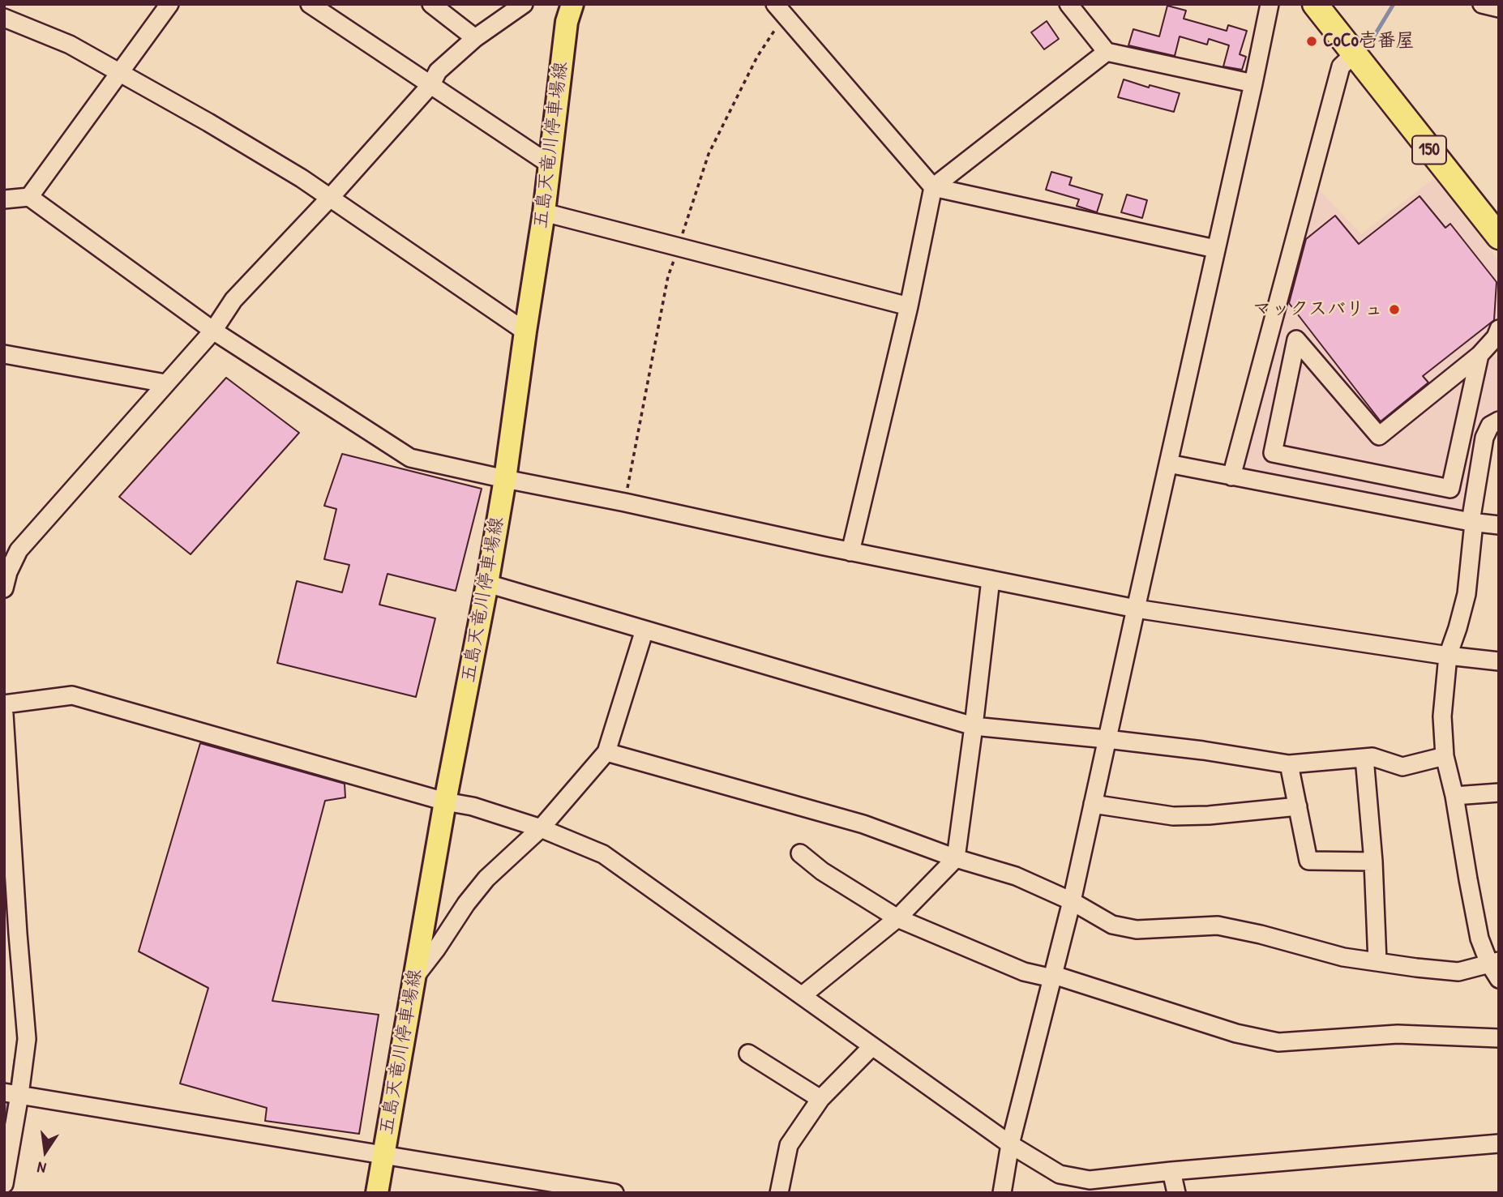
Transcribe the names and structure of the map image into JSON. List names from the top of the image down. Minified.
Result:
{"streets":{"highway":["150"],"main road":["五島天竜川停車場線"]},"places":["CoCo壱番屋","マックスバリュ"],"north":"bottom"}
